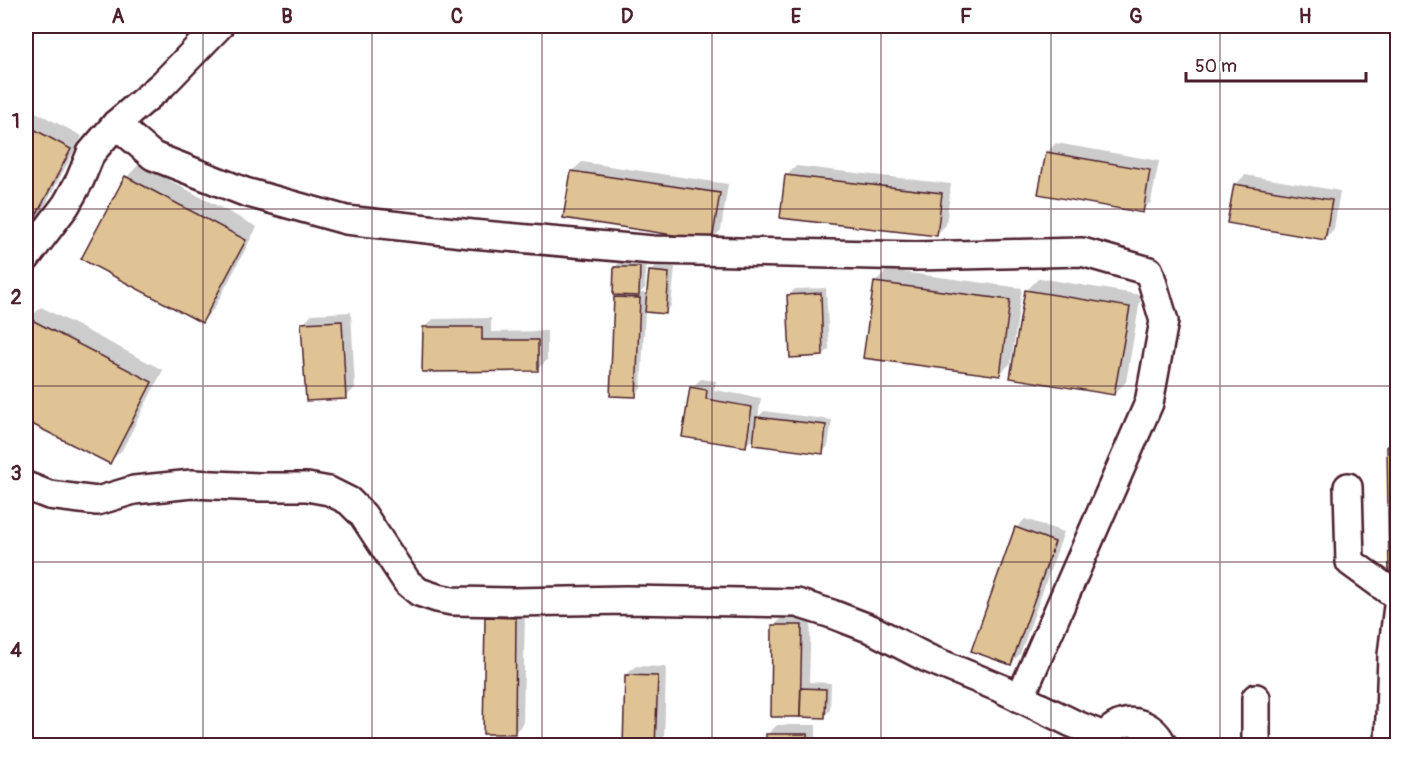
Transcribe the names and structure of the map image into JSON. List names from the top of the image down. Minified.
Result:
{"scale_bar":"50 m","grid":{"columns":["A","B","C","D","E","F","G","H"],"rows":["1","2","3","4"]}}
